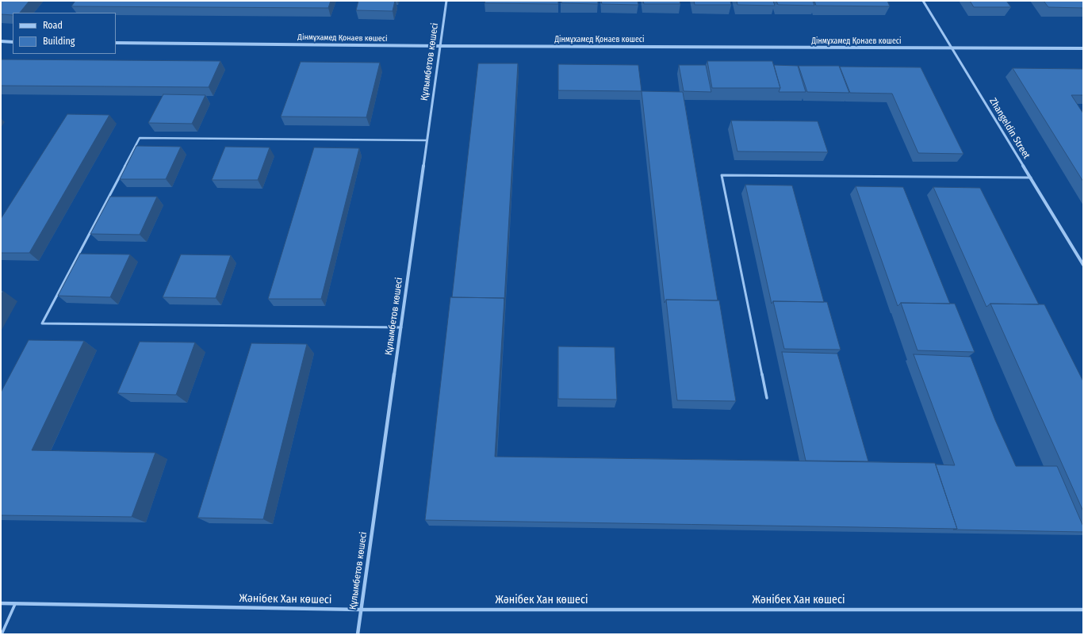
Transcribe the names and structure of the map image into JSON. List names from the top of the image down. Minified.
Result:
{"streets":{"street":["Дінмұхамед Қонаев көшесі","Құлымбетов көшесі","Zhangeldin Street","Жәнібек Хан көшесі"]},"crossings":[["Дінмұхамед Қонаев көшесі","Құлымбетов көшесі"],["Дінмұхамед Қонаев көшесі","Zhangeldin Street"],["Құлымбетов көшесі","Жәнібек Хан көшесі"]],"legend":["Road","Building"]}
